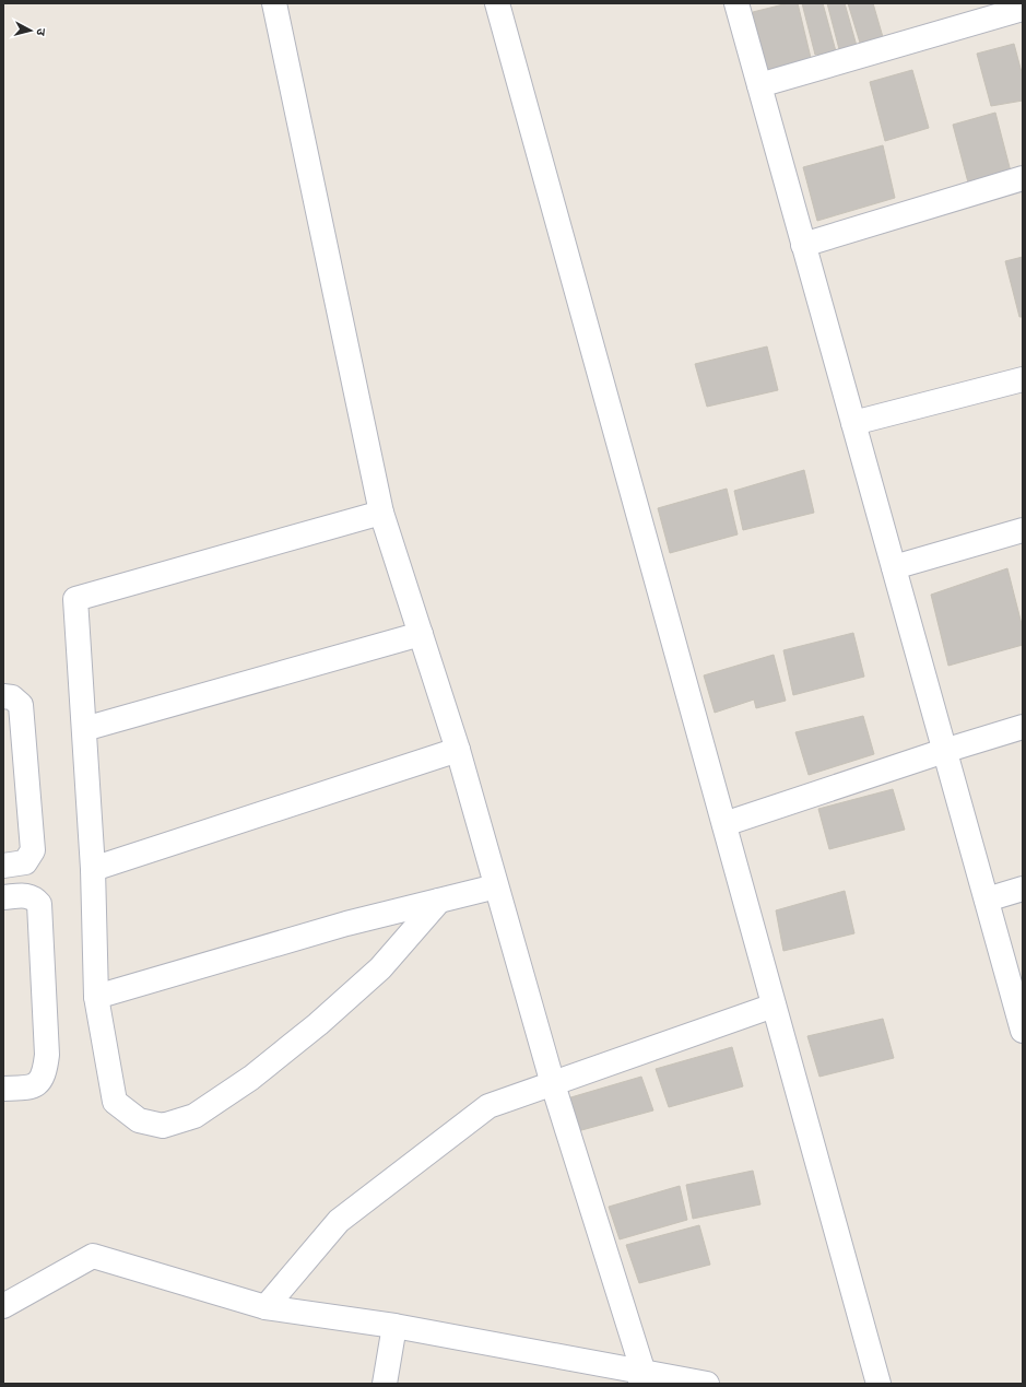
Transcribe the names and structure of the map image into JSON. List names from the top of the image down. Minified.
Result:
{"north":"right"}
